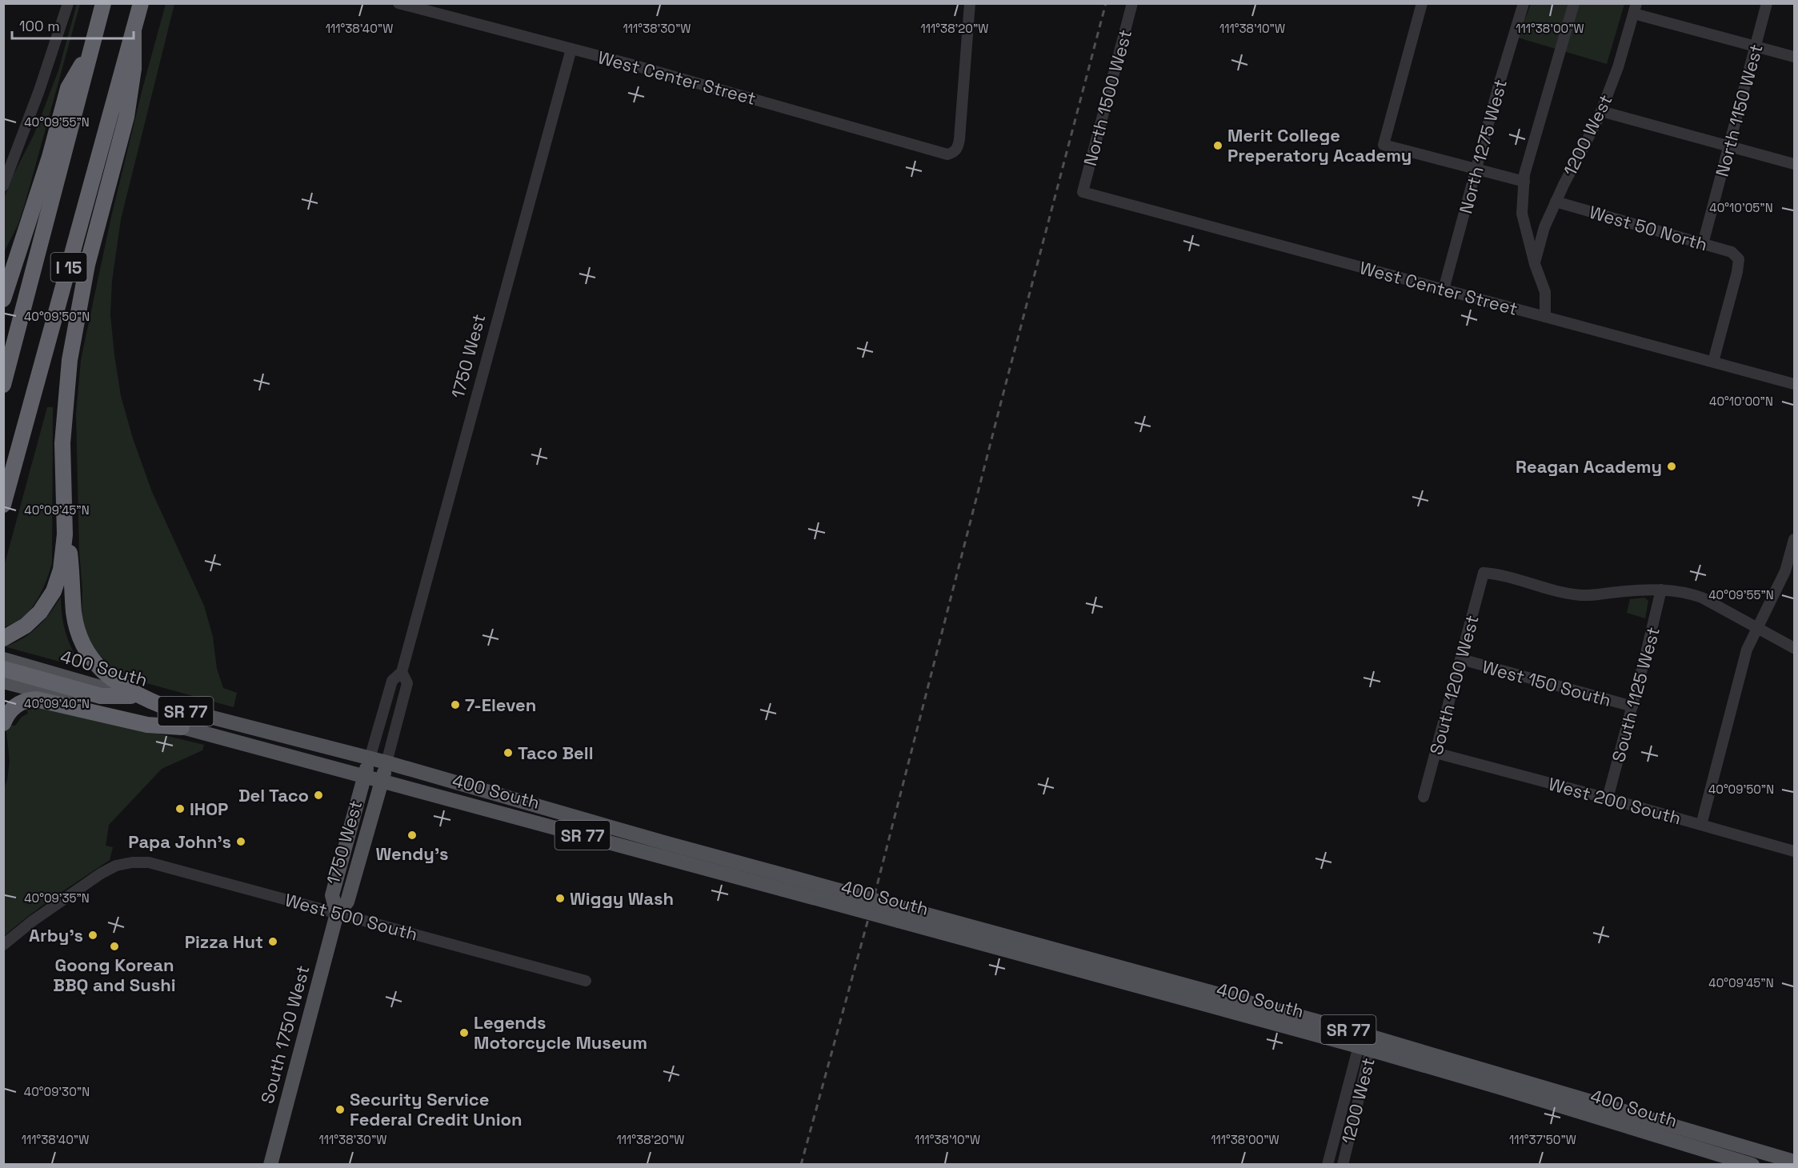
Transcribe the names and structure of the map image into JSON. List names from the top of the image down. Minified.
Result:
{"streets":{"highway":["I 15"],"main road":["1750 West","400 South","SR 77","South 1750 West"],"street":["West Center Street","North 1500 West","North 1150 West","1200 West","North 1275 West","West 50 North","West 150 South","South 1200 West","South 1125 West","West 200 South","West 500 South"]},"crossings":[["West Center Street","North 1500 West"],["West Center Street","North 1275 West"],["West Center Street","West 50 North"],["West Center Street","1750 West"],["North 1150 West","West 50 North"],["1200 West","West 50 North"],["1200 West","400 South"],["1750 West","400 South"],["1750 West","West 500 South"],["1750 West","South 1750 West"],["West 150 South","South 1200 West"],["West 150 South","South 1125 West"],["South 1200 West","South 1125 West"],["South 1200 West","West 200 South"],["South 1125 West","West 200 South"],["West 500 South","South 1750 West"]],"places":["Merit College Preperatory Academy","Reagan Academy","7-Eleven","Taco Bell","Del Taco","IHOP","Wendy's","Papa John's","Wiggy Wash","Arby's","Pizza Hut","Goong Korean BBQ and Sushi","Legends Motorcycle Museum","Security Service Federal Credit Union"],"scale_bar":"100 m","coordinates":["111°38'40\"W","111°38'30\"W","111°38'20\"W","111°38'10\"W","111°38'00\"W","40°09'55\"N","40°10'05\"N","40°09'50\"N","40°10'00\"N","40°09'45\"N","40°09'40\"N","40°09'35\"N","40°09'30\"N","111°37'50\"W"]}
